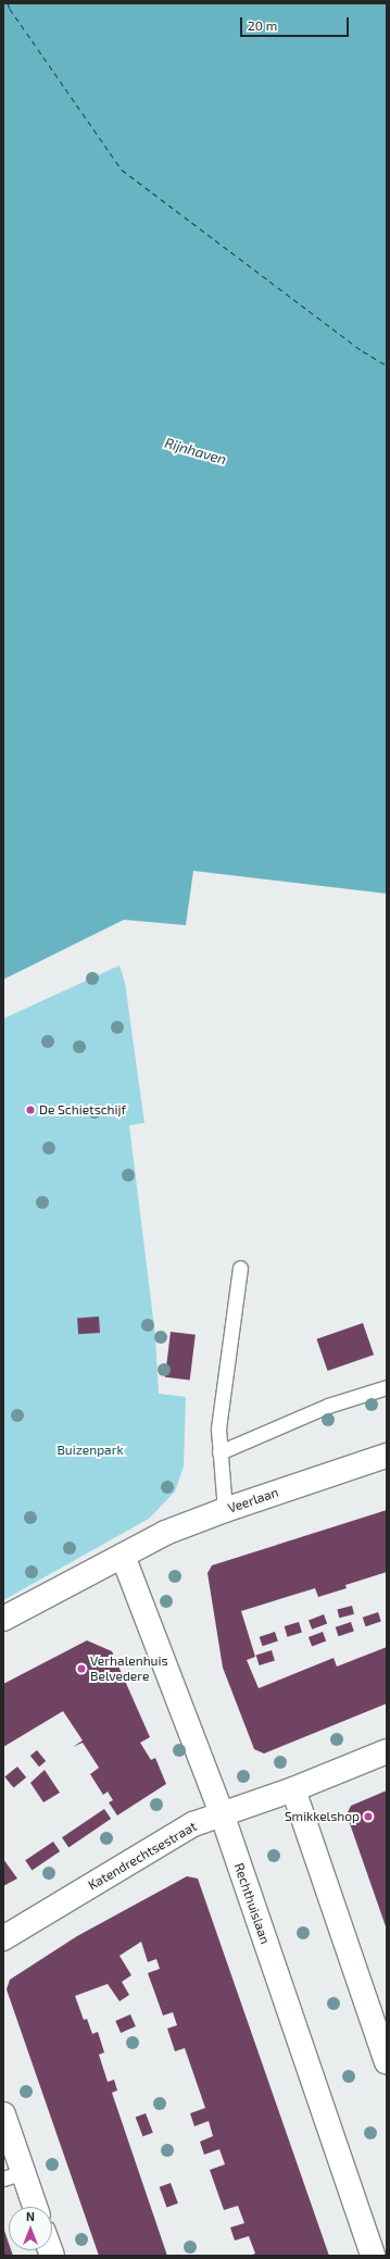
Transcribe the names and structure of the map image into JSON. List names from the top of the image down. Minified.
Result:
{"streets":{"street":["Veerlaan","Katendrechtsestraat","Rechthuislaan"]},"crossings":[["Veerlaan","Rechthuislaan"],["Katendrechtsestraat","Rechthuislaan"]],"water":["Rijnhaven"],"parks":["Buizenpark"],"places":["De Schietschijf","Verhalenhuis Belvedere","Smikkelshop"],"scale_bar":"20 m","north":"top"}
